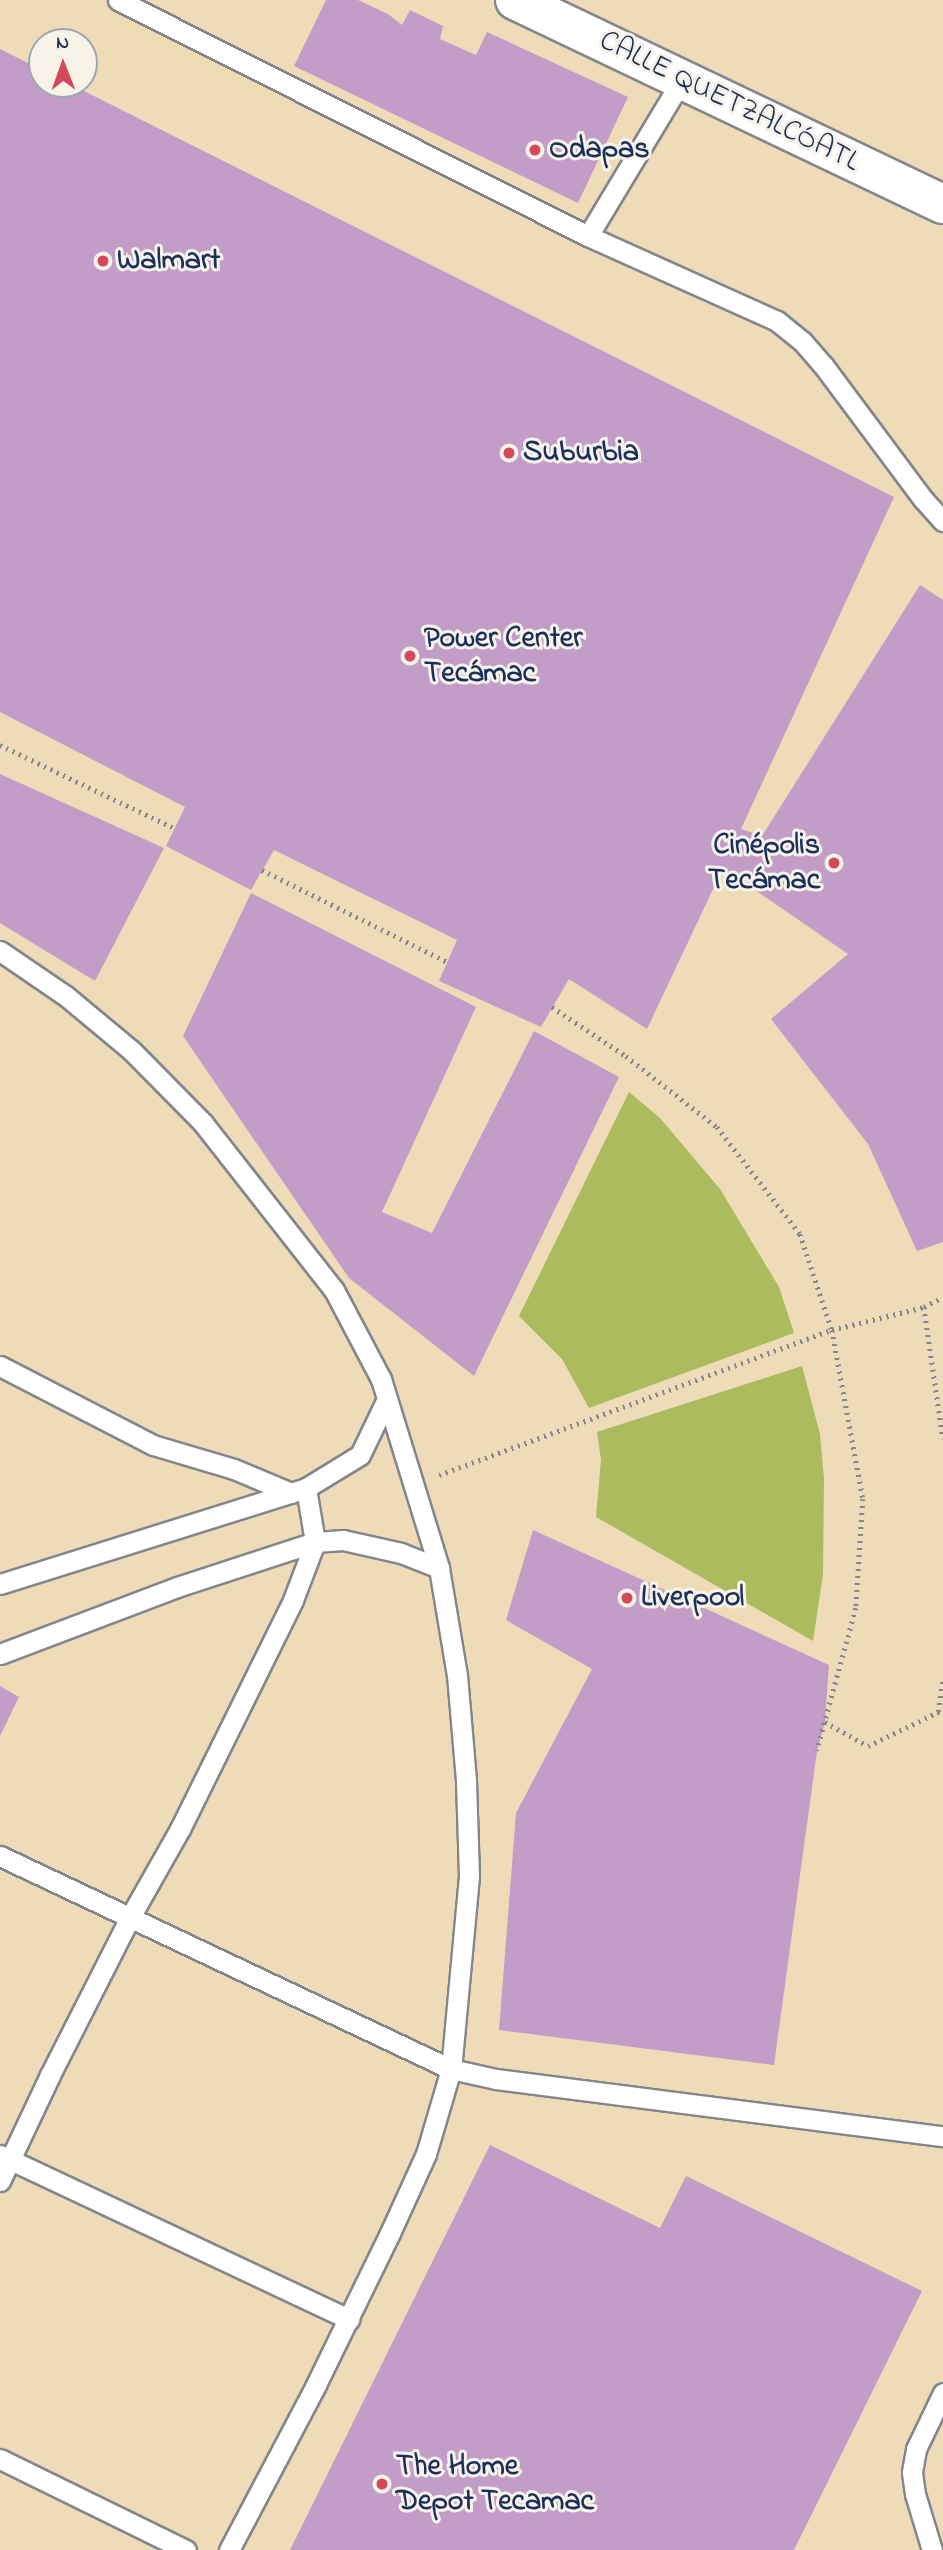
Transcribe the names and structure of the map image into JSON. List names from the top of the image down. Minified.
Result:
{"streets":{"street":["CALLE QUETZALCÓATL"]},"places":["Odapas","Walmart","Suburbia","Power Center Tecámac","Cinépolis Tecámac","Liverpool","The Home Depot Tecamac"],"north":"top"}
